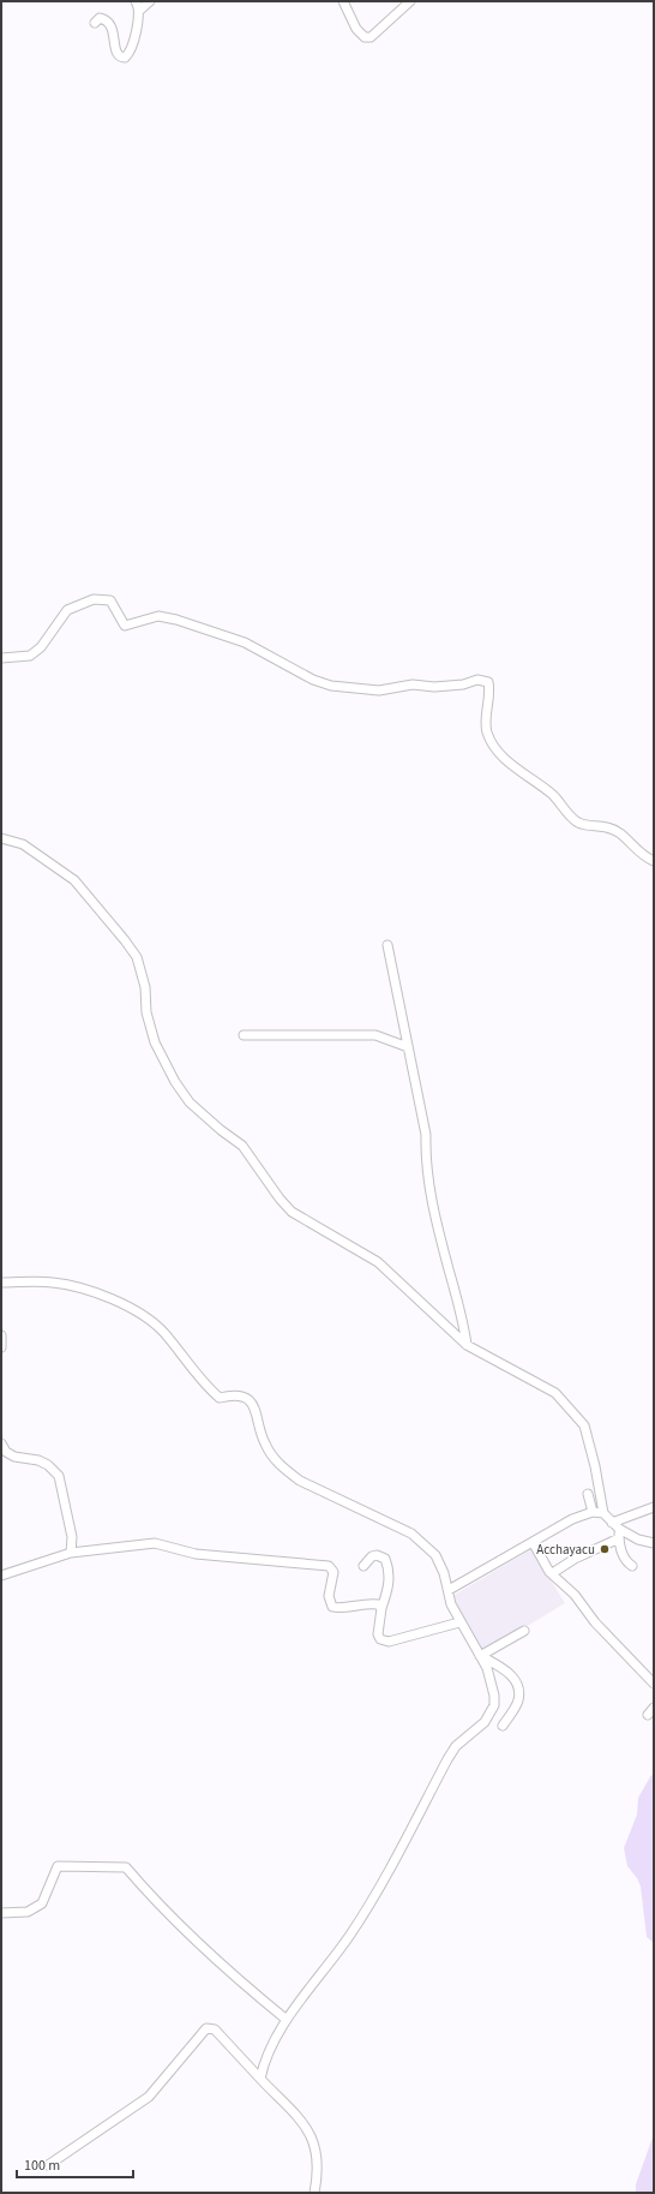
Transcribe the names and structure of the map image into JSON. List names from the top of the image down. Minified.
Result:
{"places":["Acchayacu"],"scale_bar":"100 m"}
